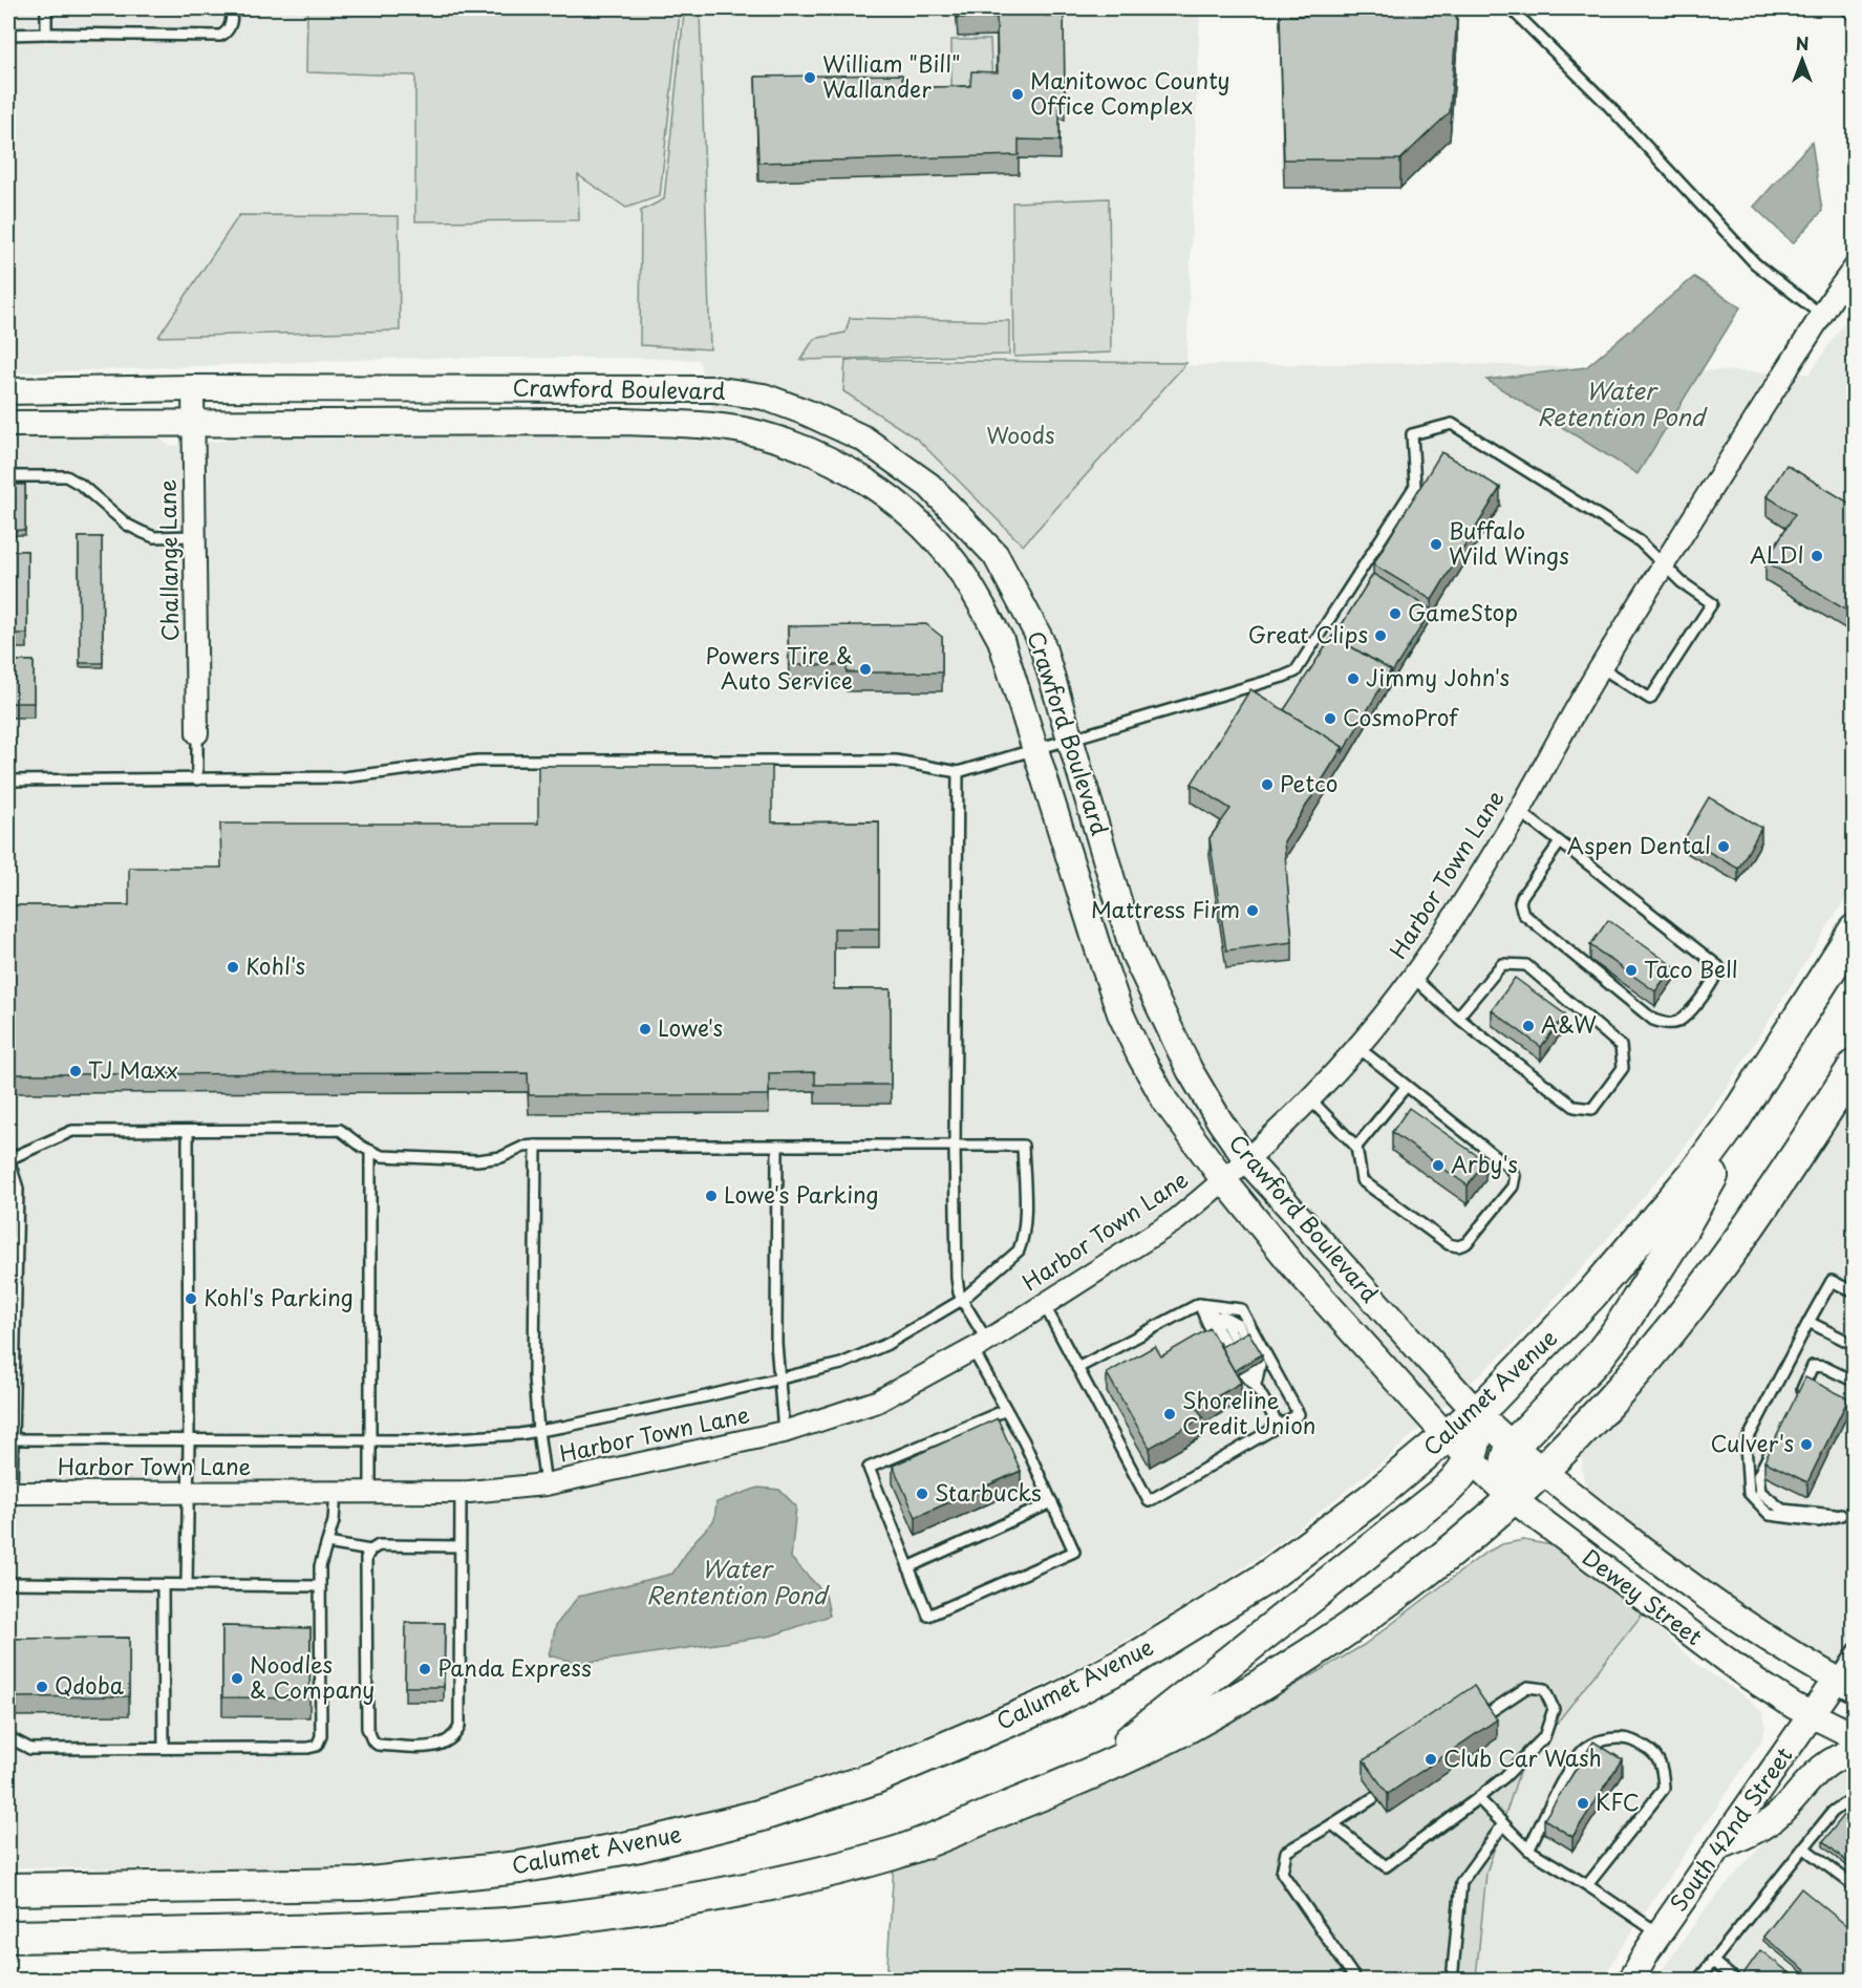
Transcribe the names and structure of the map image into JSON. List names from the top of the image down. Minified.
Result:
{"streets":{"main road":["Calumet Avenue"],"street":["Crawford Boulevard","Challange Lane","Harbor Town Lane","Dewey Street","South 42nd Street"]},"crossings":[["Crawford Boulevard","Challange Lane"],["Crawford Boulevard","Harbor Town Lane"],["Crawford Boulevard","Calumet Avenue"],["Crawford Boulevard","Dewey Street"],["Calumet Avenue","Dewey Street"],["Dewey Street","South 42nd Street"]],"water":["Water Retention Pond","Water Rentention Pond"],"parks":["Woods"],"places":["William \"Bill\" Wallander","Manitowoc County Office Complex","Buffalo Wild Wings","ALDI","GameStop","Great Clips","Powers Tire & Auto Service","Jimmy John's","CosmoProf","Petco","Aspen Dental","Mattress Firm","Kohl's","Taco Bell","A&W","Lowe's","TJ Maxx","Arby's","Lowe's Parking","Kohl's Parking","Shoreline Credit Union","Culver's","Starbucks","Panda Express","Noodles & Company","Qdoba","Club Car Wash","KFC"],"north":"top"}
